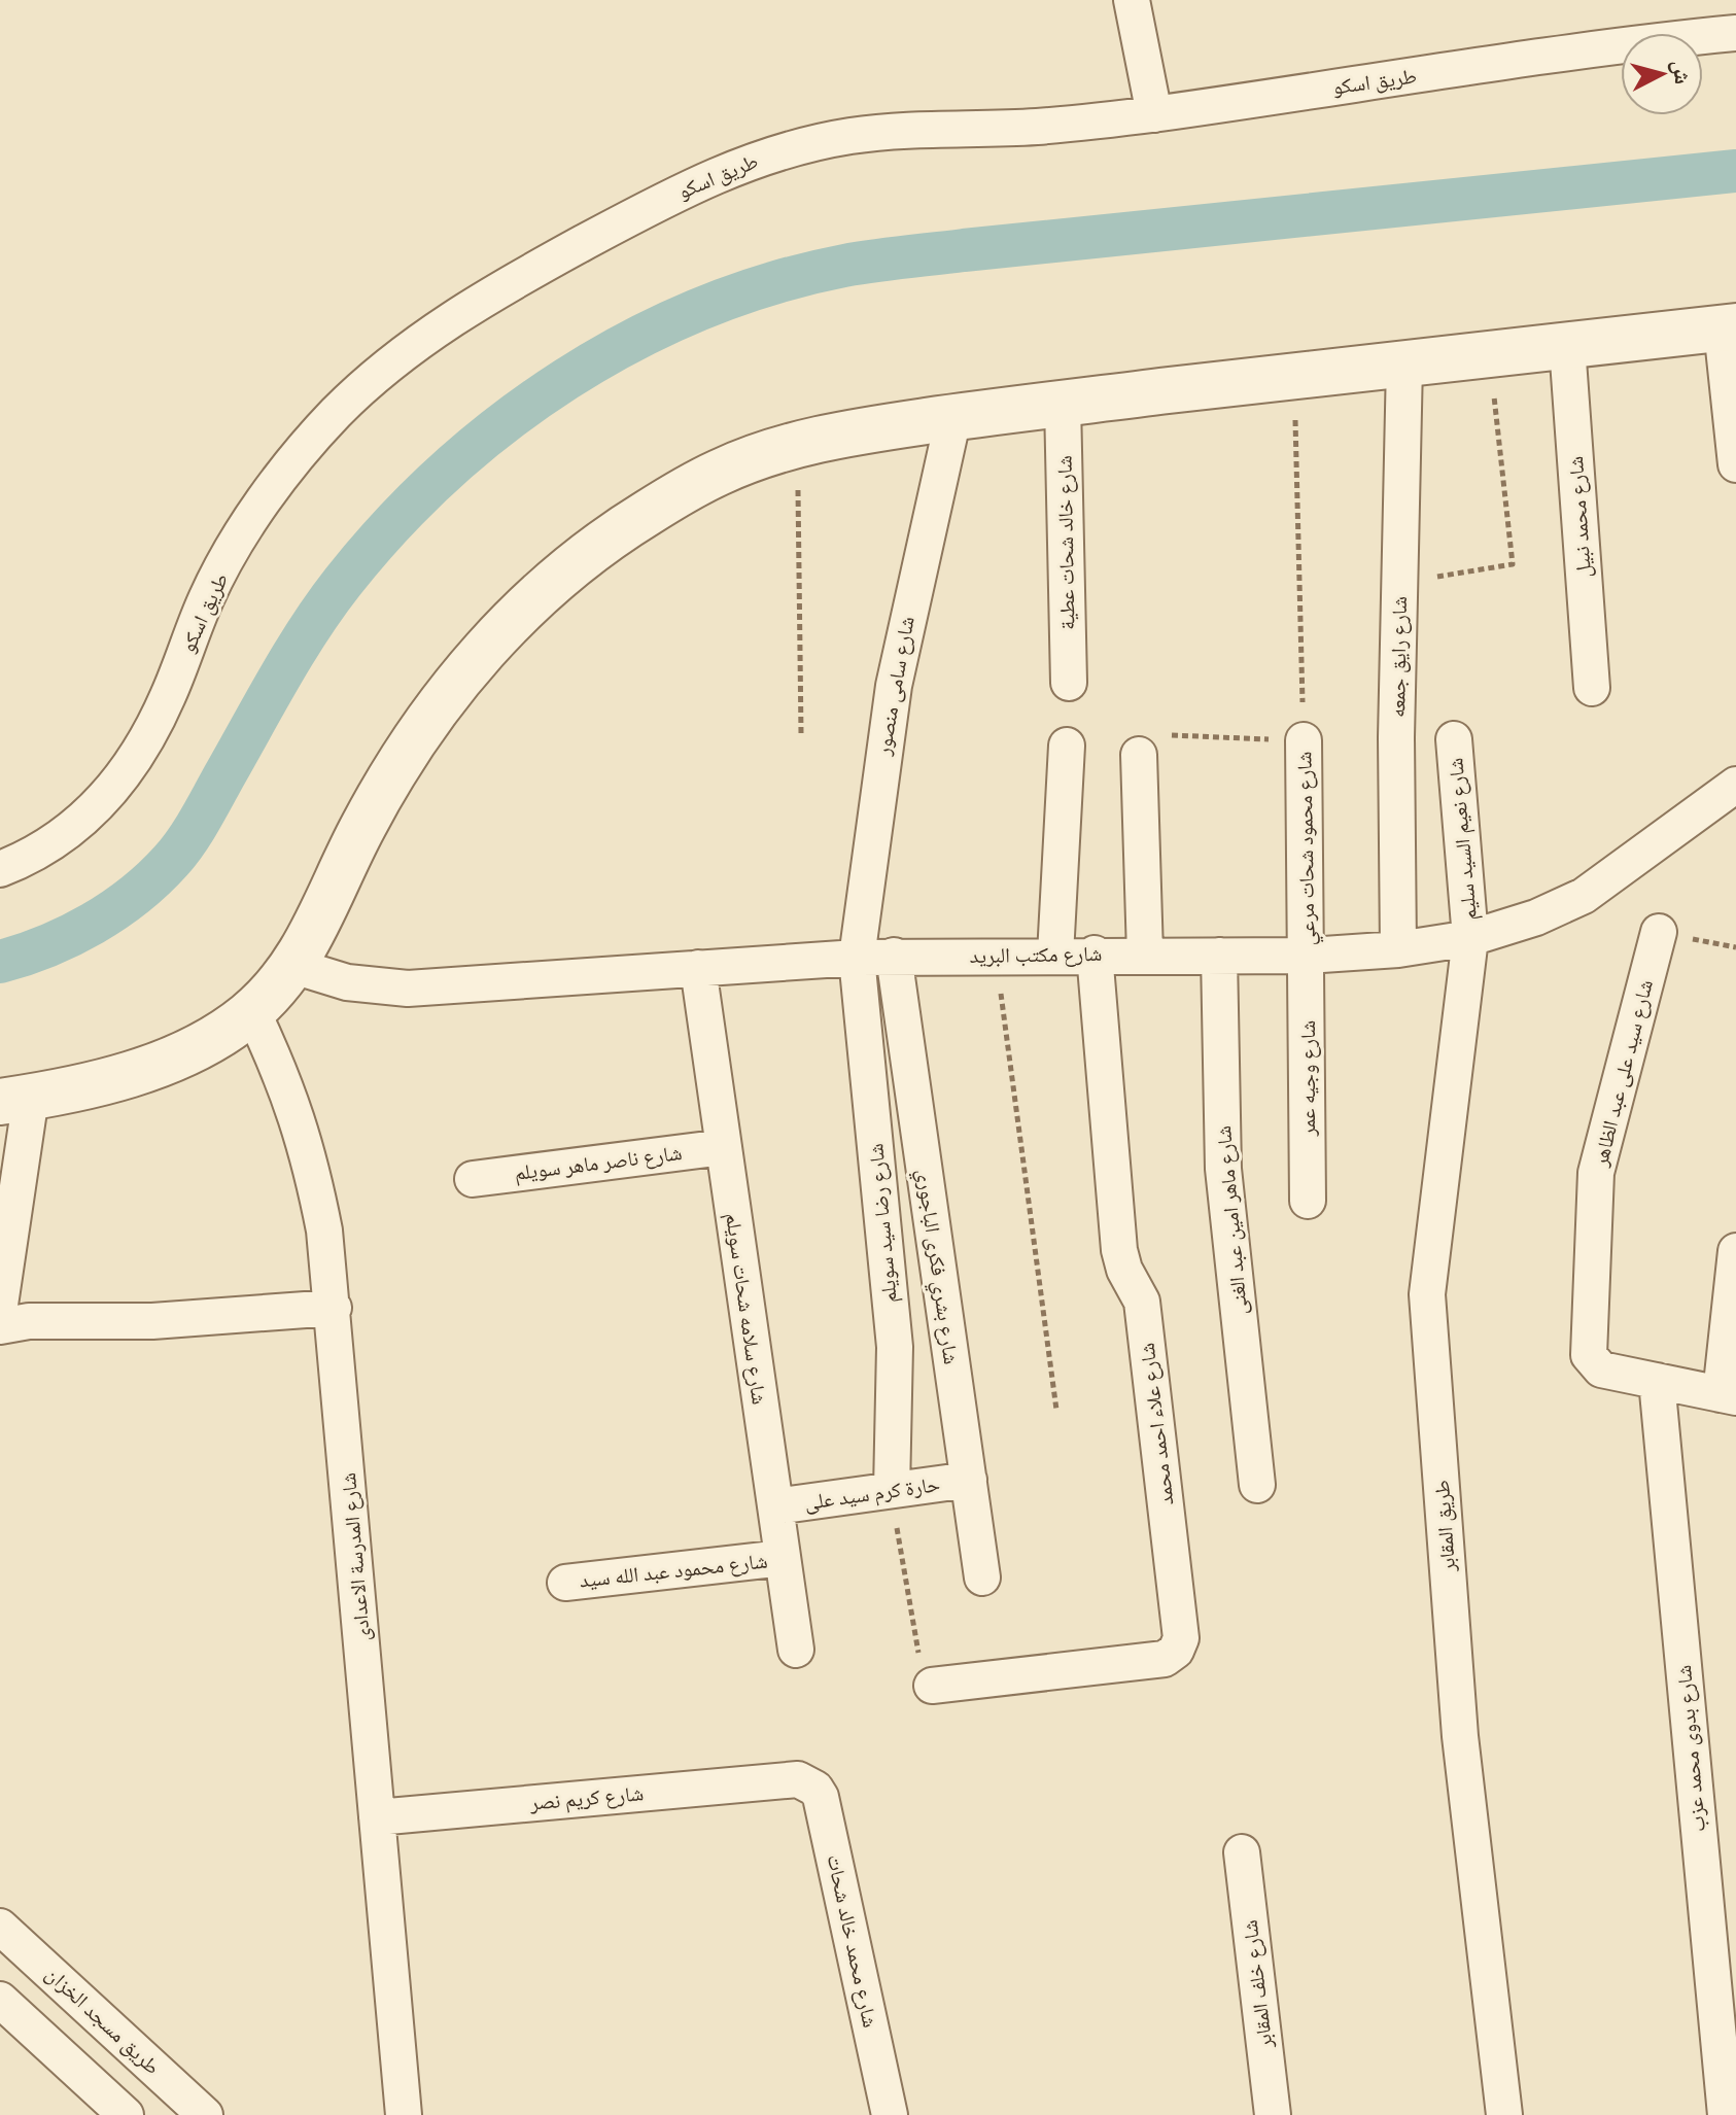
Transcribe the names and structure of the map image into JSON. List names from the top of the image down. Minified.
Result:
{"streets":{"street":["طريق اسكو","شارع محمد نبيل","شارع خالد شحات عطية","شارع رايق جمعه","شارع سامى منصور","شارع نعيم السيد سليم","شارع محمود شحات مرعي","شارع مكتب البريد","شارع سيد على عبد الظاهر","شارع وجيه عمر","شارع ناصر ماهر سويلم","شارع ماهر امين عبد الغنى","شارع رضا سيد سويلم","شارع بشري فكرى الباجوري","شارع سلامه شحات سويلم","شارع علاء احمد محمد","حارة كرم سيد على","طريق المقابر","شارع المدرسة الاعدادى","شارع محمود عبد الله سيد","شارع بدوى محمد عزب","شارع كريم نصر","شارع محمد خالد شحات","شارع خلف المقابر","طريق مسجد الخزان"]},"crossings":[["شارع رايق جمعه","شارع مكتب البريد"],["شارع سامى منصور","شارع مكتب البريد"],["شارع سامى منصور","شارع رضا سيد سويلم"],["شارع نعيم السيد سليم","شارع مكتب البريد"],["شارع نعيم السيد سليم","طريق المقابر"],["شارع محمود شحات مرعي","شارع مكتب البريد"],["شارع محمود شحات مرعي","شارع وجيه عمر"],["شارع مكتب البريد","شارع وجيه عمر"],["شارع مكتب البريد","شارع ماهر امين عبد الغنى"],["شارع مكتب البريد","شارع رضا سيد سويلم"],["شارع مكتب البريد","شارع بشري فكرى الباجوري"],["شارع مكتب البريد","شارع سلامه شحات سويلم"],["شارع مكتب البريد","شارع علاء احمد محمد"],["شارع مكتب البريد","طريق المقابر"],["شارع سيد على عبد الظاهر","شارع بدوى محمد عزب"],["شارع ناصر ماهر سويلم","شارع سلامه شحات سويلم"],["شارع رضا سيد سويلم","حارة كرم سيد على"],["شارع بشري فكرى الباجوري","حارة كرم سيد على"],["شارع سلامه شحات سويلم","حارة كرم سيد على"],["شارع سلامه شحات سويلم","شارع محمود عبد الله سيد"],["شارع المدرسة الاعدادى","شارع كريم نصر"],["شارع كريم نصر","شارع محمد خالد شحات"]],"north":"right"}
